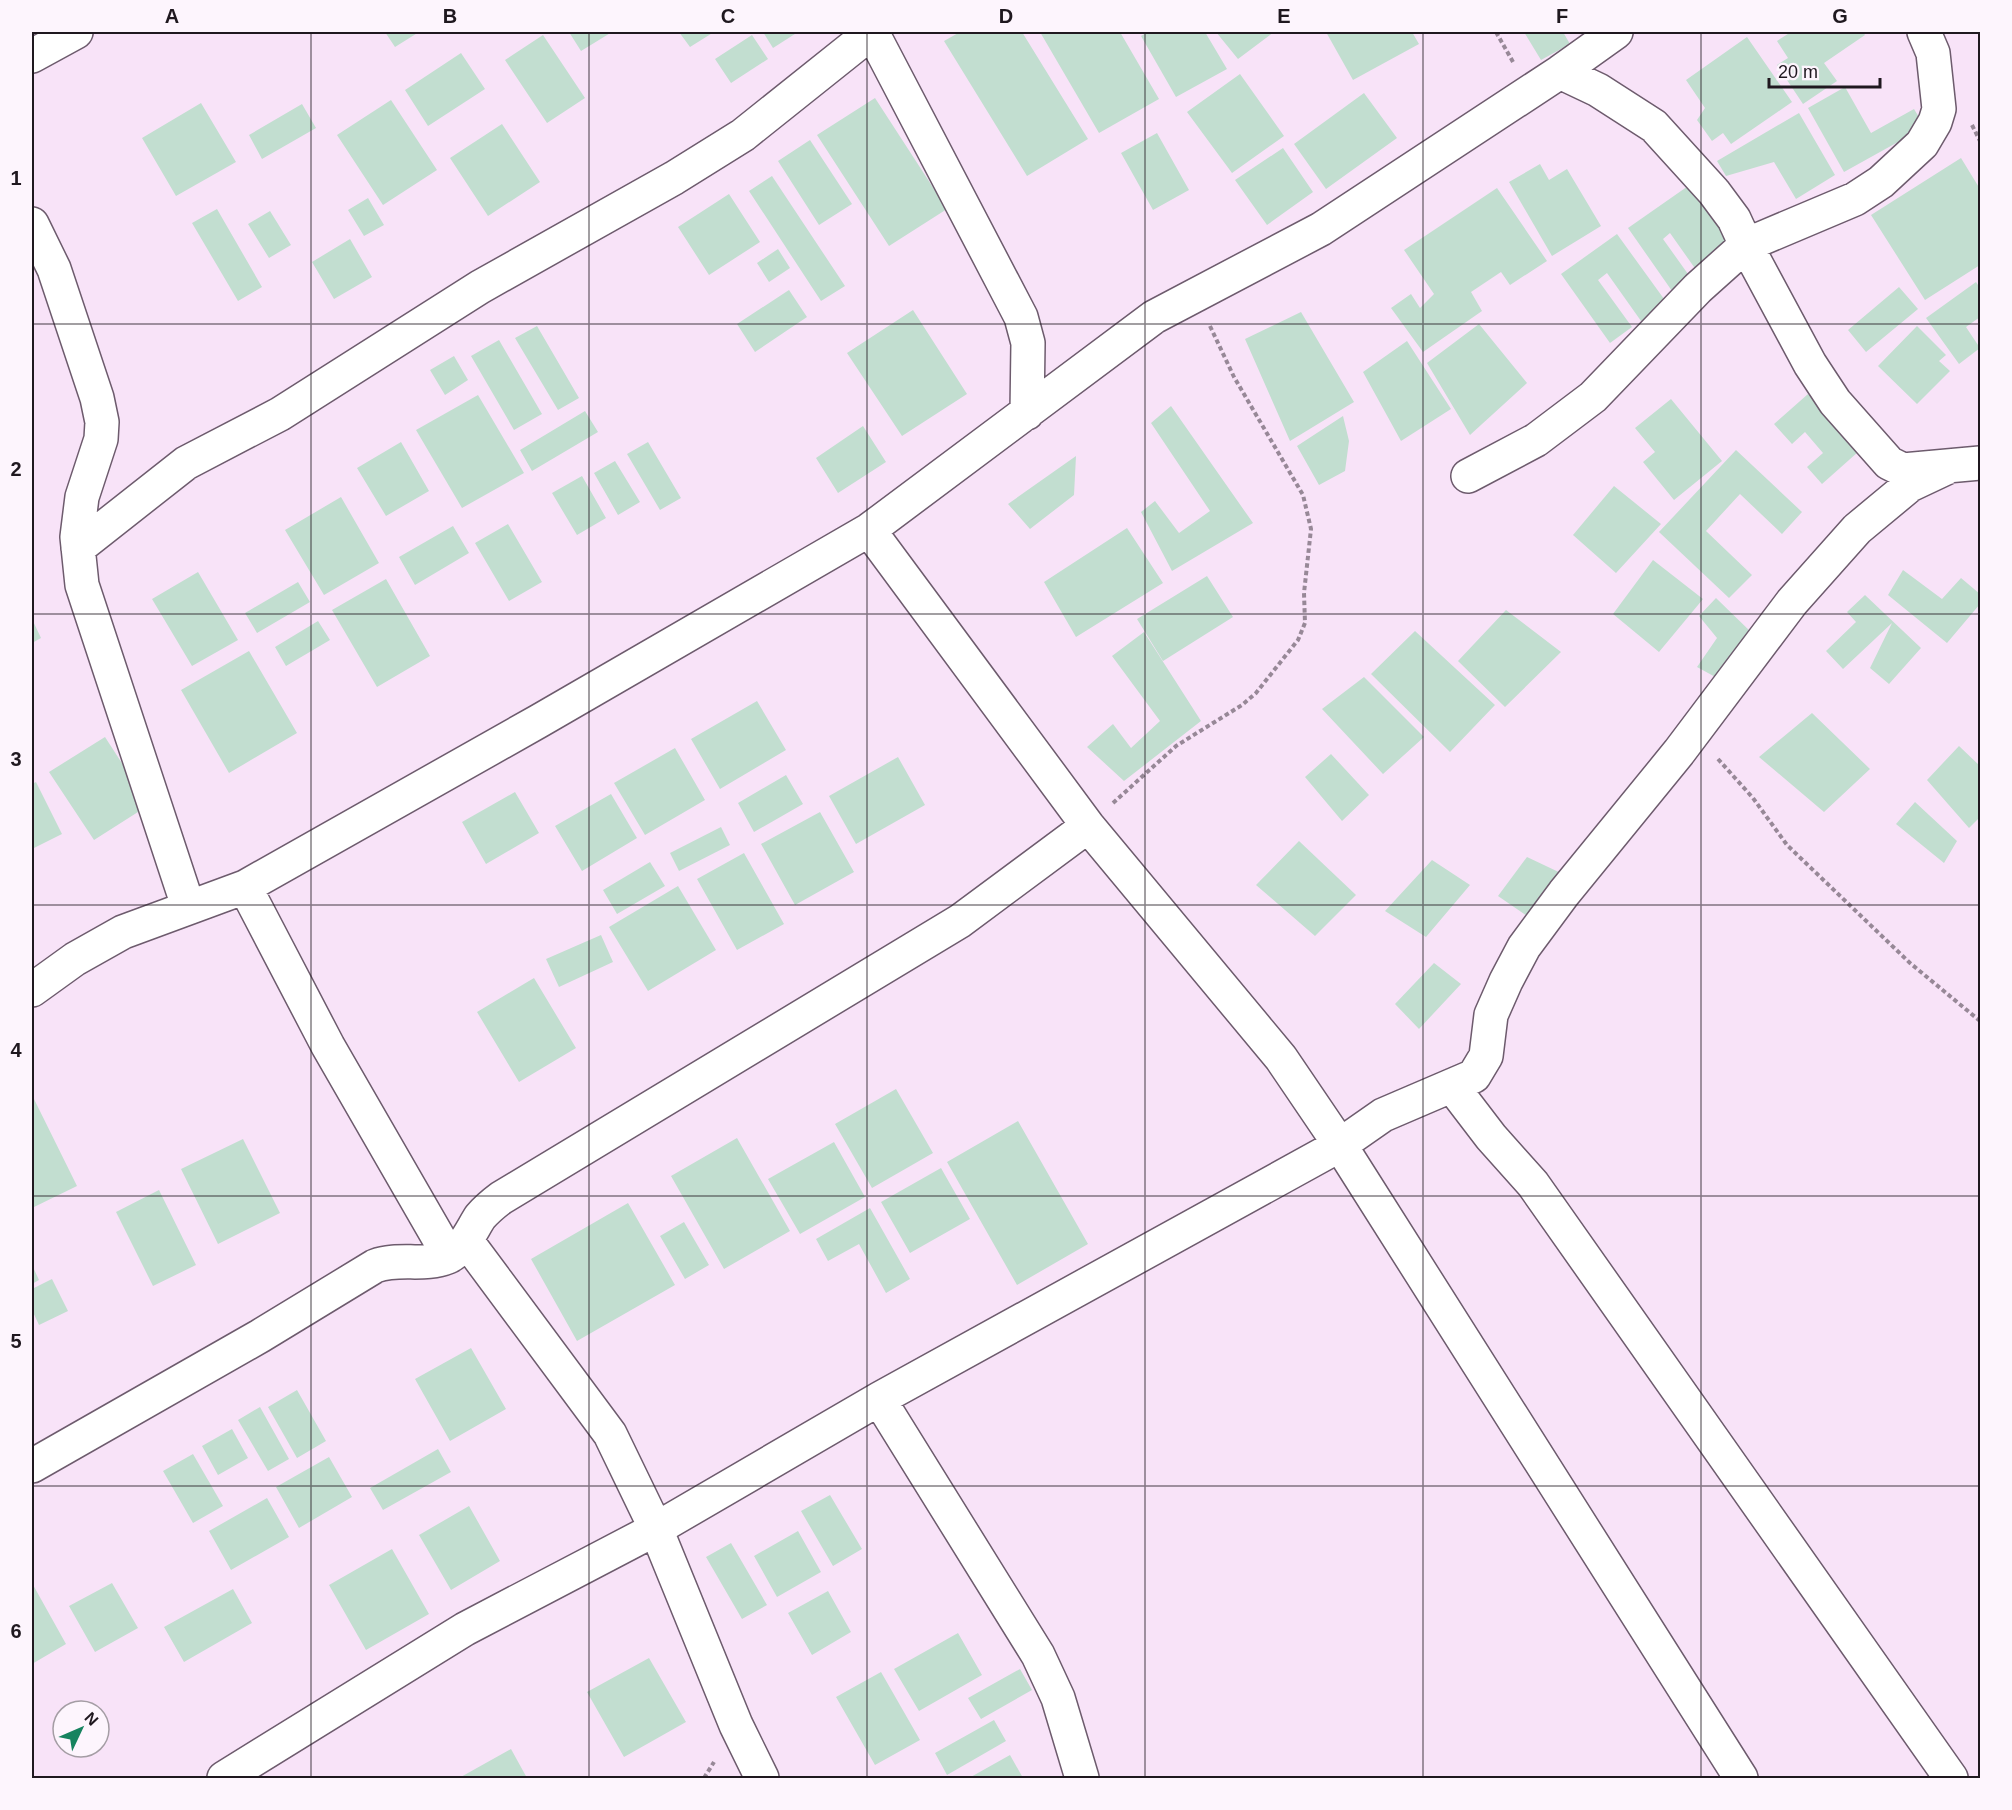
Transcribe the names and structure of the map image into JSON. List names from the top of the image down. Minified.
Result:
{"scale_bar":"20 m","north":"top right","grid":{"columns":["A","B","C","D","E","F","G"],"rows":["1","2","3","4","5","6"]}}
